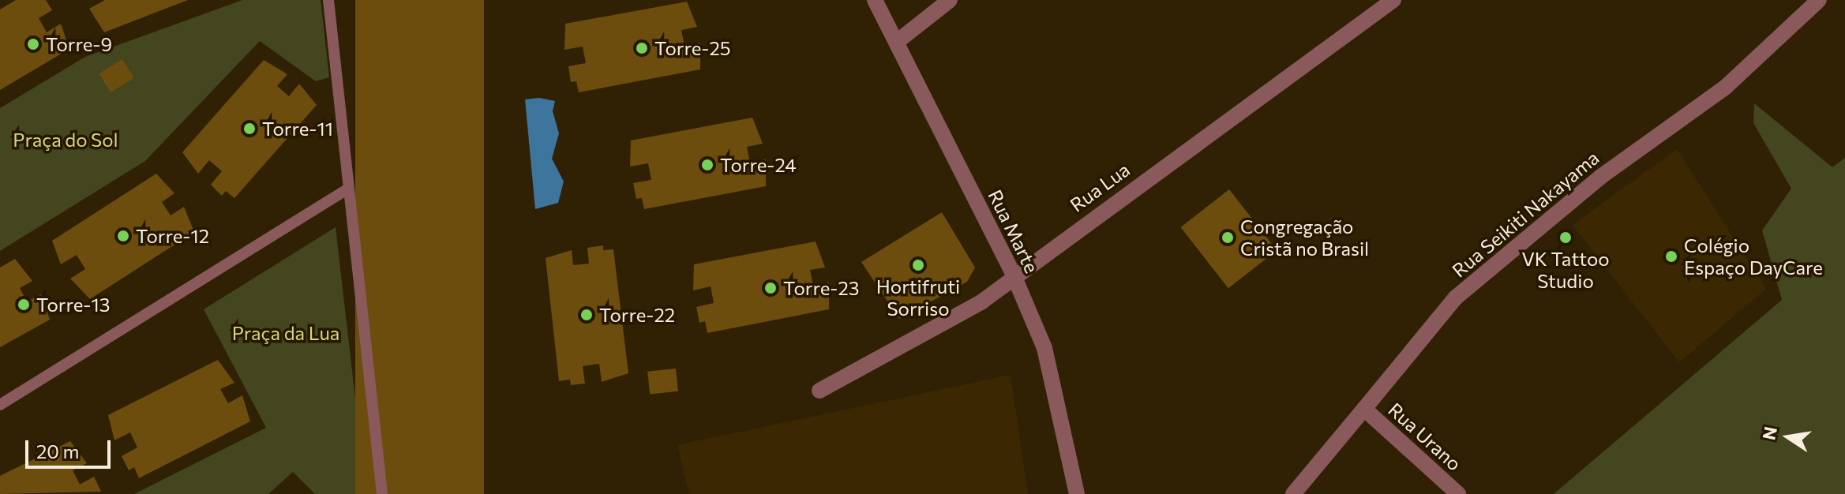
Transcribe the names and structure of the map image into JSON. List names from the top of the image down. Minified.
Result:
{"streets":{"street":["Rua Lua","Rua Seikiti Nakayama","Rua Marte","Rua Urano"]},"crossings":[["Rua Lua","Rua Marte"],["Rua Seikiti Nakayama","Rua Urano"]],"parks":["Praça do Sol","Praça da Lua"],"places":["Torre-9","Torre-25","Torre-11","Torre-24","Torre-12","Congregação Cristã no Brasil","VK Tattoo Studio","Colégio Espaço DayCare","Hortifruti Sorriso","Torre-23","Torre-13","Torre-22"],"scale_bar":"20 m","north":"left"}
